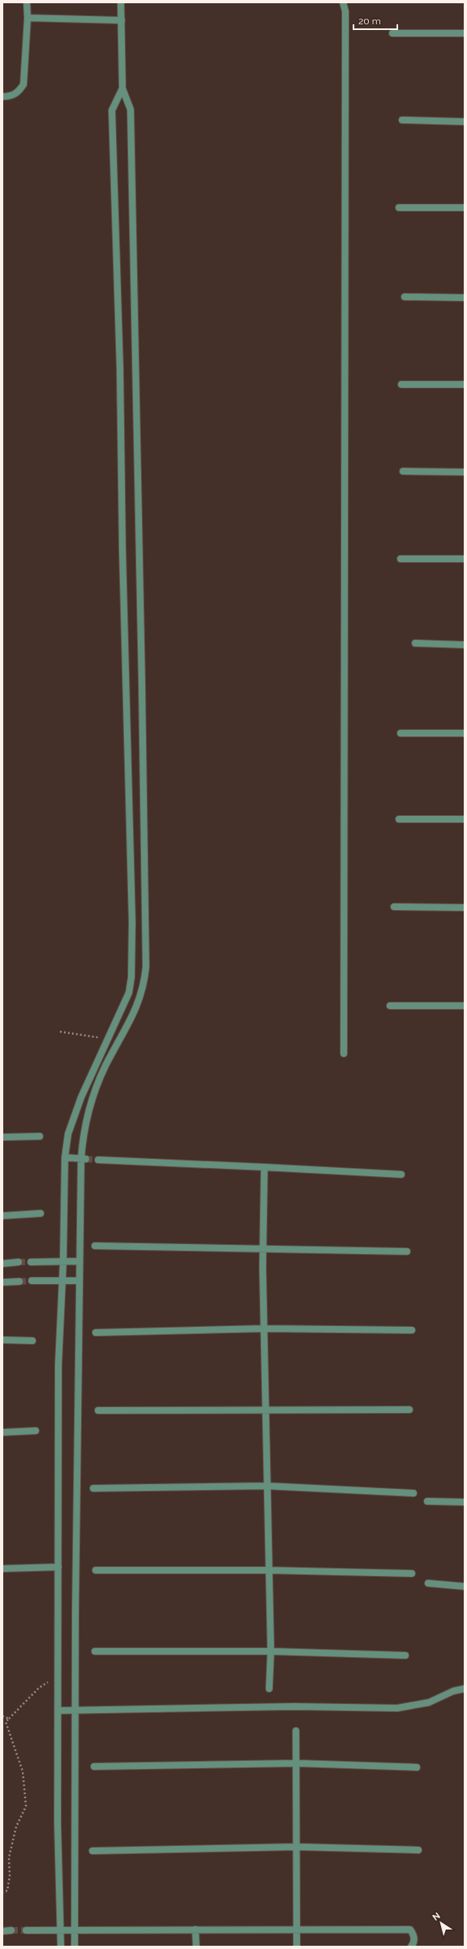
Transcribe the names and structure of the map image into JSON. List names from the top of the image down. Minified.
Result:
{"scale_bar":"20 m","north":"top left"}
